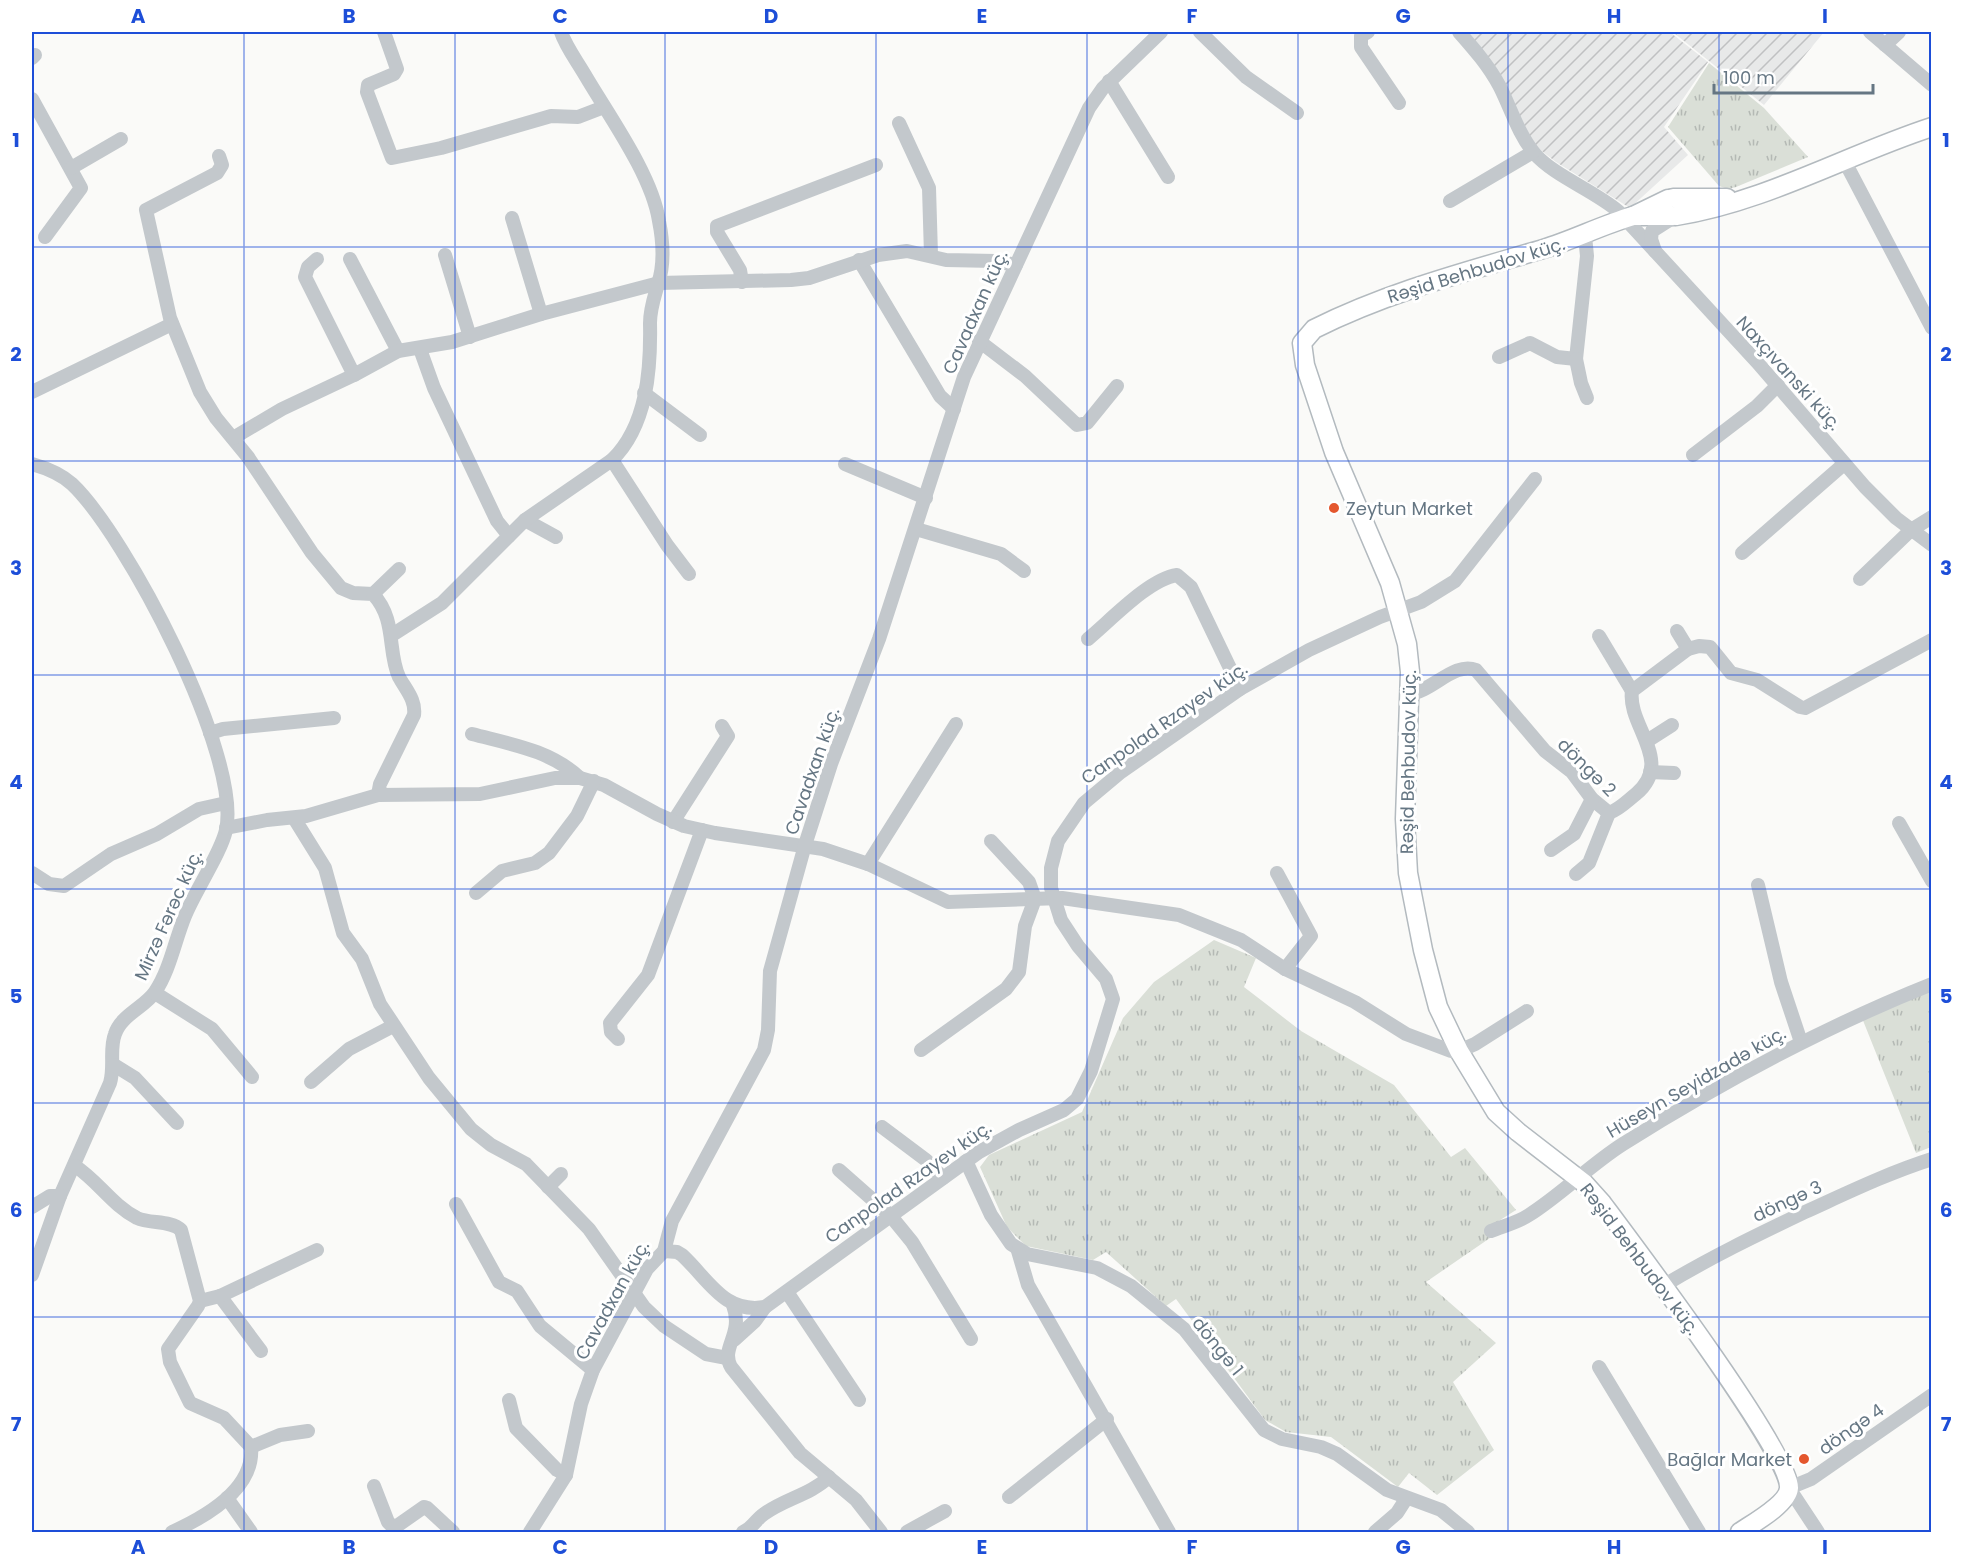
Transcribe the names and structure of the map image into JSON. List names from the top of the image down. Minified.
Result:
{"streets":{"street":["Rəşid Behbudov küç.","Cavadxan küç.","Naxçıvanski küç.","Canpolad Rzayev küç.","döngə 2","Mirzə Fərəc küç.","Hüseyn Seyidzadə küç.","döngə 3","döngə 1","döngə 4"]},"crossings":[["Rəşid Behbudov küç.","Naxçıvanski küç."],["Rəşid Behbudov küç.","Canpolad Rzayev küç."],["Rəşid Behbudov küç.","döngə 2"],["Rəşid Behbudov küç.","Hüseyn Seyidzadə küç."],["Rəşid Behbudov küç.","döngə 3"],["Rəşid Behbudov küç.","döngə 4"]],"places":["Zeytun Market","Bağlar Market"],"scale_bar":"100 m","grid":{"columns":["A","B","C","D","E","F","G","H","I"],"rows":["1","2","3","4","5","6","7"]}}
